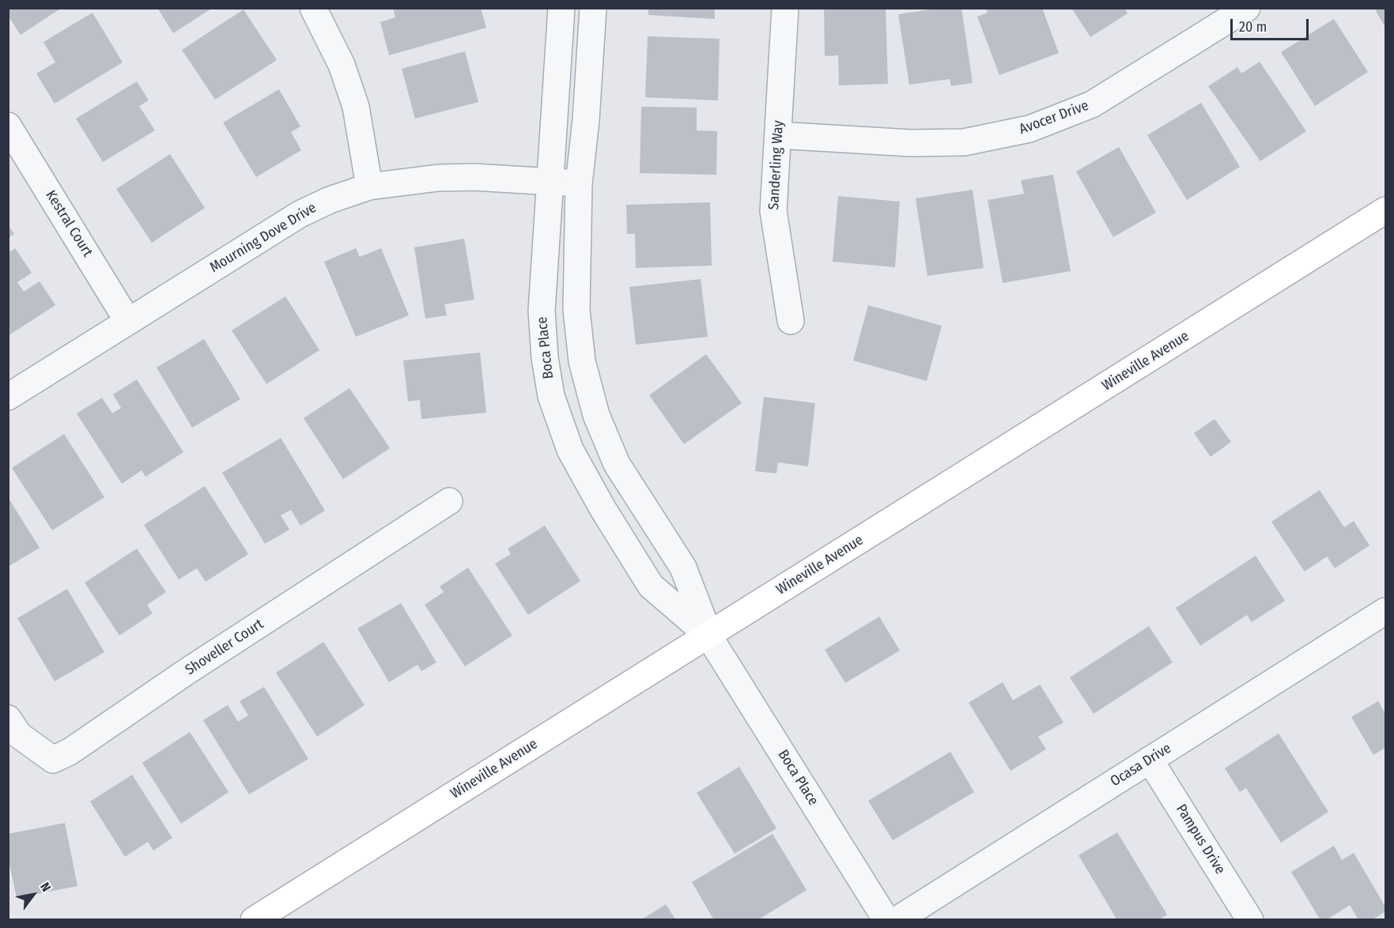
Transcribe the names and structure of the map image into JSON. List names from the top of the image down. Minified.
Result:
{"streets":{"main road":["Wineville Avenue"],"street":["Avocer Drive","Sanderling Way","Kestral Court","Mourning Dove Drive","Boca Place","Shoveller Court","Ocasa Drive","Pampus Drive"]},"crossings":[["Avocer Drive","Sanderling Way"],["Kestral Court","Mourning Dove Drive"],["Mourning Dove Drive","Boca Place"],["Boca Place","Wineville Avenue"],["Ocasa Drive","Pampus Drive"]],"scale_bar":"20 m","north":"top right"}
